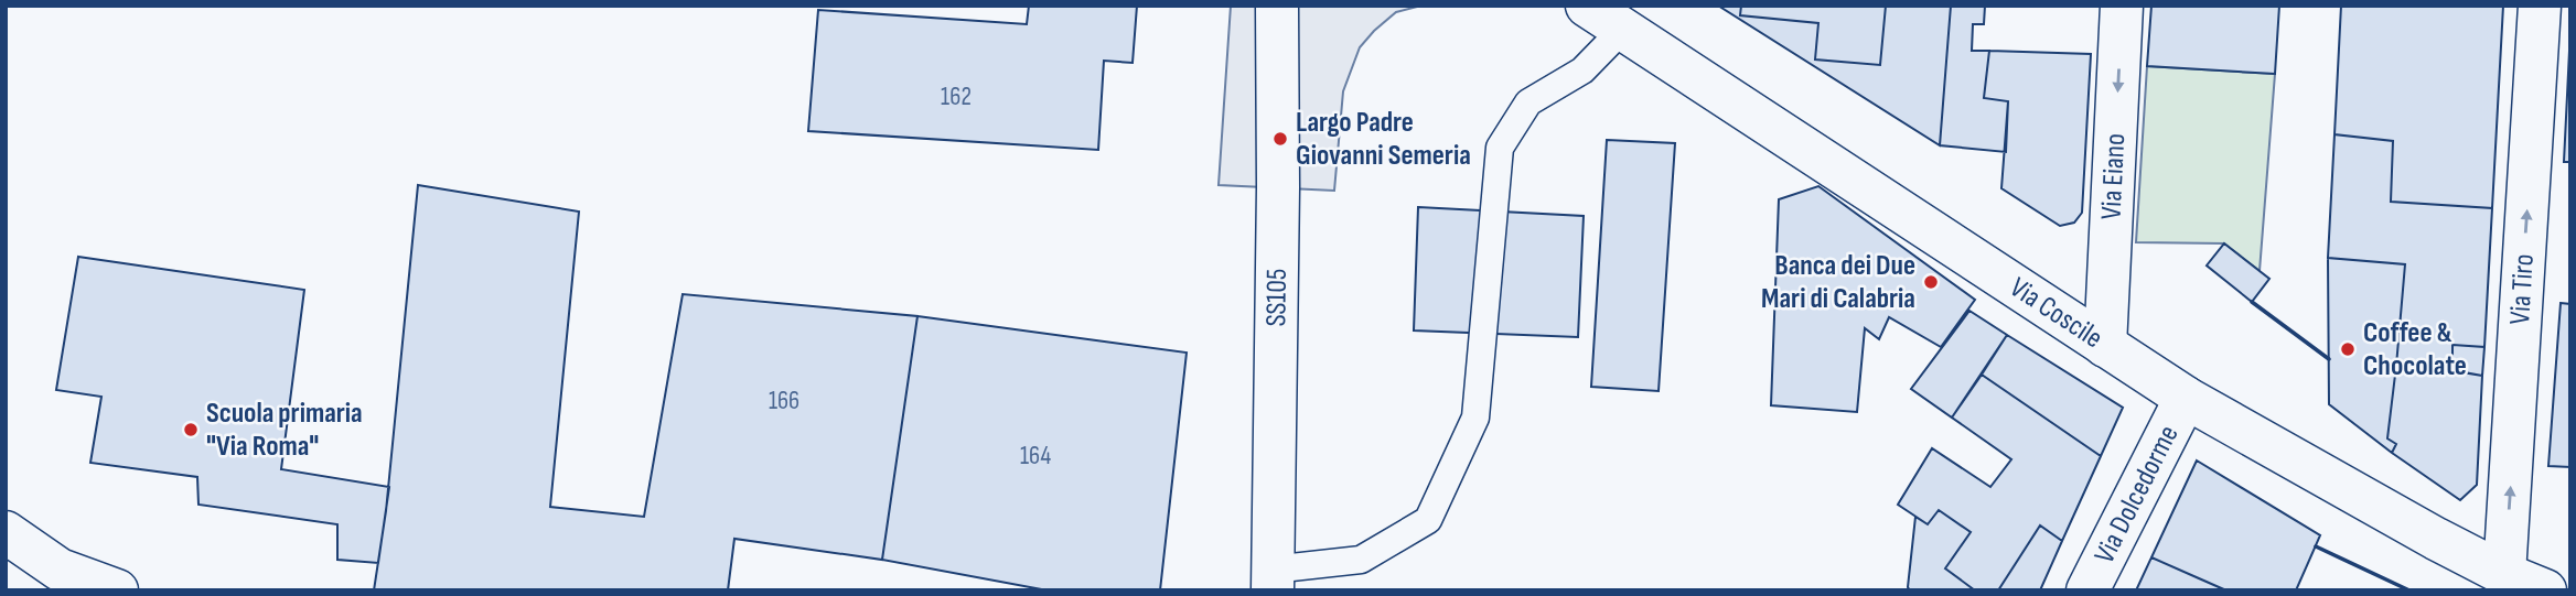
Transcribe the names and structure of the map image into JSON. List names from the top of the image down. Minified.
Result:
{"streets":{"main road":["Via Eiano","Via Tiro","SS105","Via Coscile","Via Dolcedorme"]},"crossings":[["Via Eiano","Via Coscile"],["Via Tiro","Via Coscile"],["Via Coscile","Via Dolcedorme"]],"one_way":["Via Eiano","Via Tiro"],"places":["Largo Padre Giovanni Semeria","Banca dei Due Mari di Calabria","Coffee & Chocolate","Scuola primaria \"Via Roma\""],"house_numbers":["162","166","164"]}
